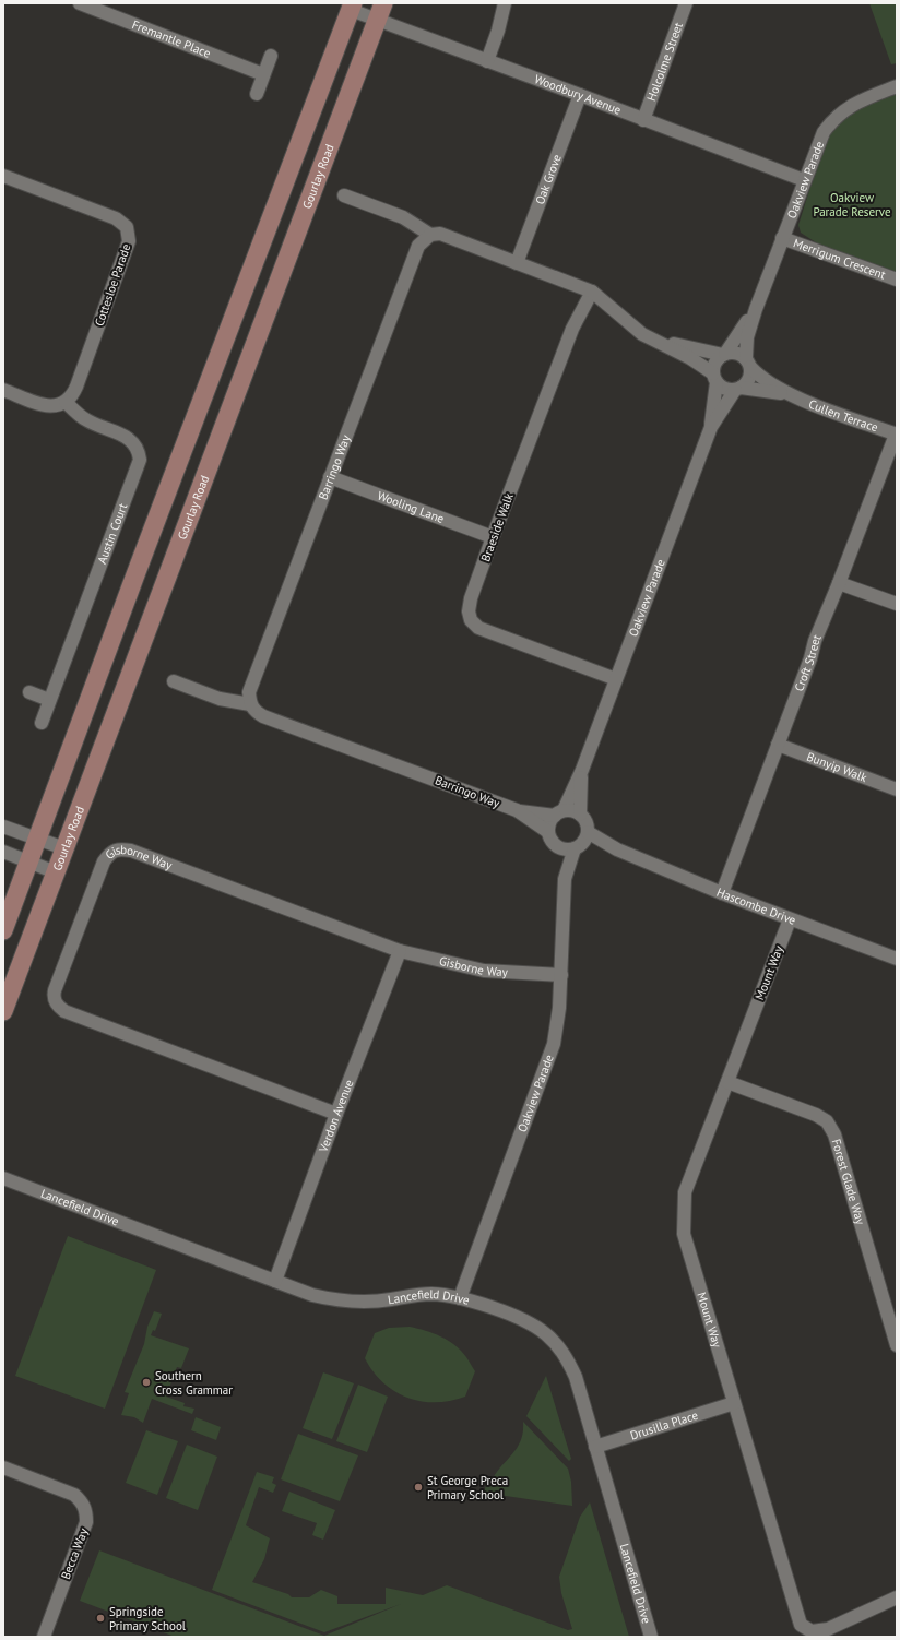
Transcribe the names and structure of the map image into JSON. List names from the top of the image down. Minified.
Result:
{"streets":{"main road":["Gourlay Road"],"street":["Fremantle Place","Holcolme Street","Woodbury Avenue","Oak Grove","Oakview Parade","Merrigum Crescent","Cottesloe Parade","Cullen Terrace","Barringo Way","Wooling Lane","Braeside Walk","Austin Court","Croft Street","Bunyip Walk","Gisborne Way","Hascombe Drive","Mount Way","Verdon Avenue","Forest Glade Way","Lancefield Drive","Drusilla Place","Becca Way"]},"crossings":[["Holcolme Street","Woodbury Avenue"],["Woodbury Avenue","Gourlay Road"],["Woodbury Avenue","Oak Grove"],["Woodbury Avenue","Oakview Parade"],["Oakview Parade","Merrigum Crescent"],["Oakview Parade","Cullen Terrace"],["Oakview Parade","Barringo Way"],["Oakview Parade","Braeside Walk"],["Oakview Parade","Gisborne Way"],["Oakview Parade","Hascombe Drive"],["Oakview Parade","Lancefield Drive"],["Cottesloe Parade","Austin Court"],["Cullen Terrace","Croft Street"],["Barringo Way","Wooling Lane"],["Barringo Way","Hascombe Drive"],["Wooling Lane","Braeside Walk"],["Croft Street","Bunyip Walk"],["Croft Street","Hascombe Drive"],["Gisborne Way","Verdon Avenue"],["Hascombe Drive","Mount Way"],["Mount Way","Forest Glade Way"],["Mount Way","Drusilla Place"],["Verdon Avenue","Lancefield Drive"],["Lancefield Drive","Drusilla Place"]],"parks":["Oakview Parade Reserve"],"places":["Southern Cross Grammar","St George Preca Primary School","Springside Primary School"]}
